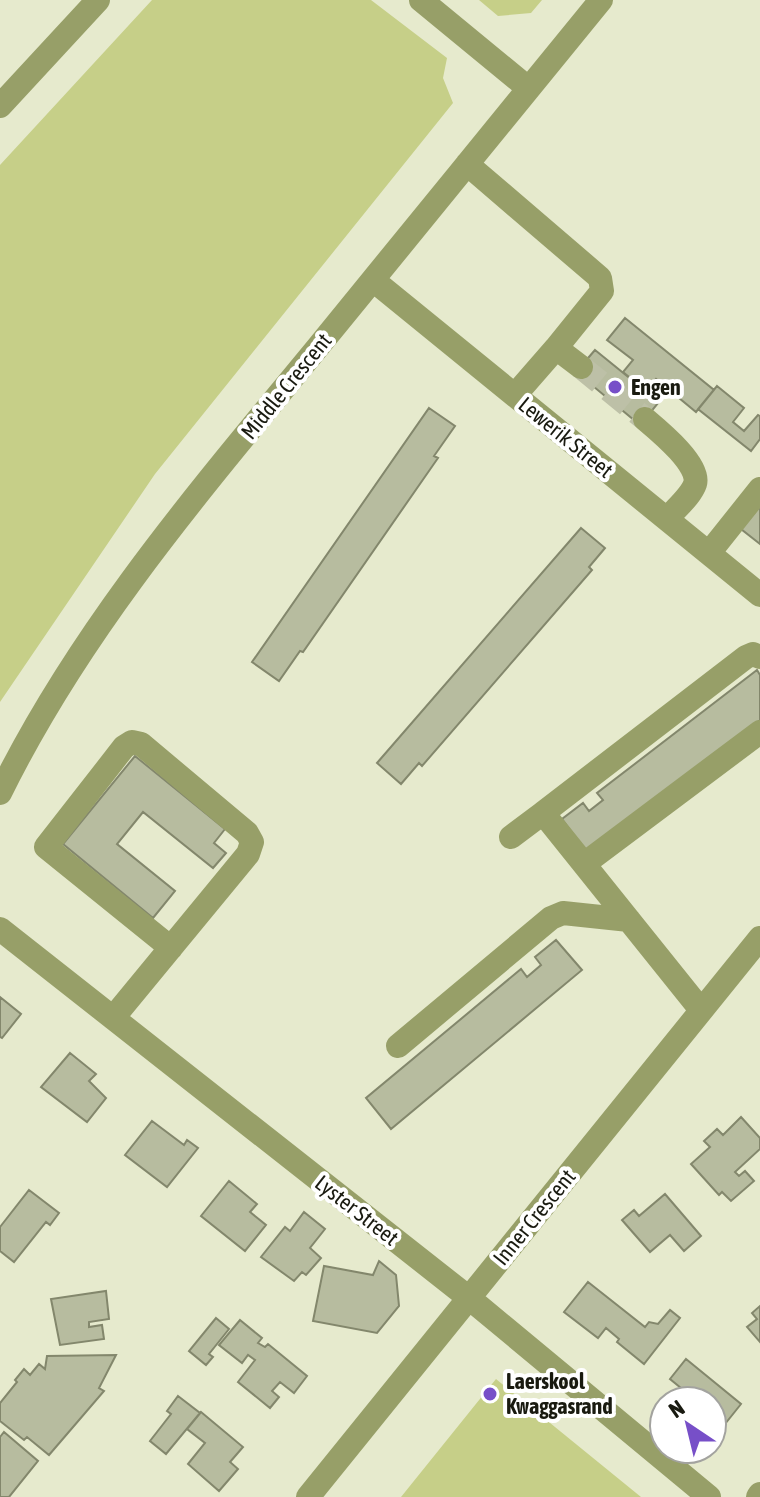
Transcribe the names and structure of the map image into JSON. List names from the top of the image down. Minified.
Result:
{"streets":{"street":["Middle Crescent","Lewerik Street","Lyster Street","Inner Crescent"]},"crossings":[["Middle Crescent","Lewerik Street"],["Lyster Street","Inner Crescent"]],"places":["Engen","Laerskool Kwaggasrand"],"north":"top left"}
